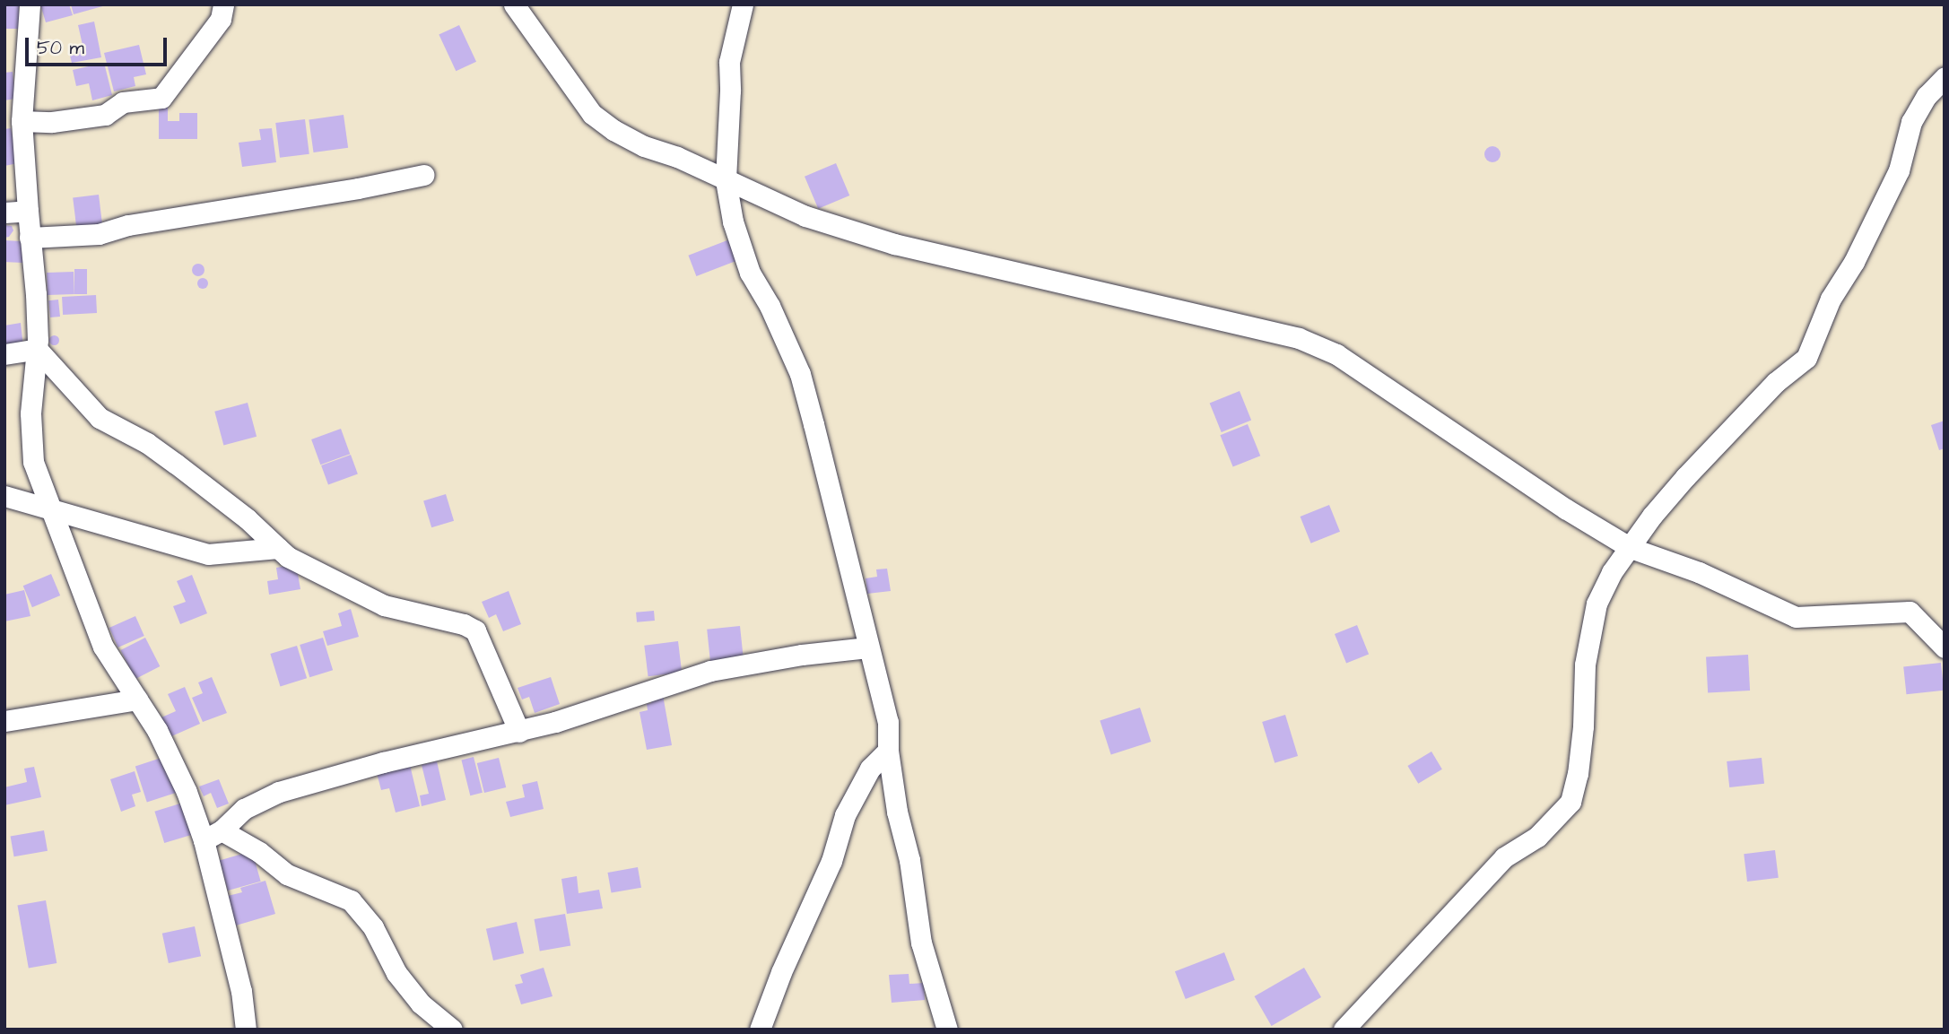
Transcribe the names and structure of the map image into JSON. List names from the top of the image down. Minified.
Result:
{"scale_bar":"50 m"}
